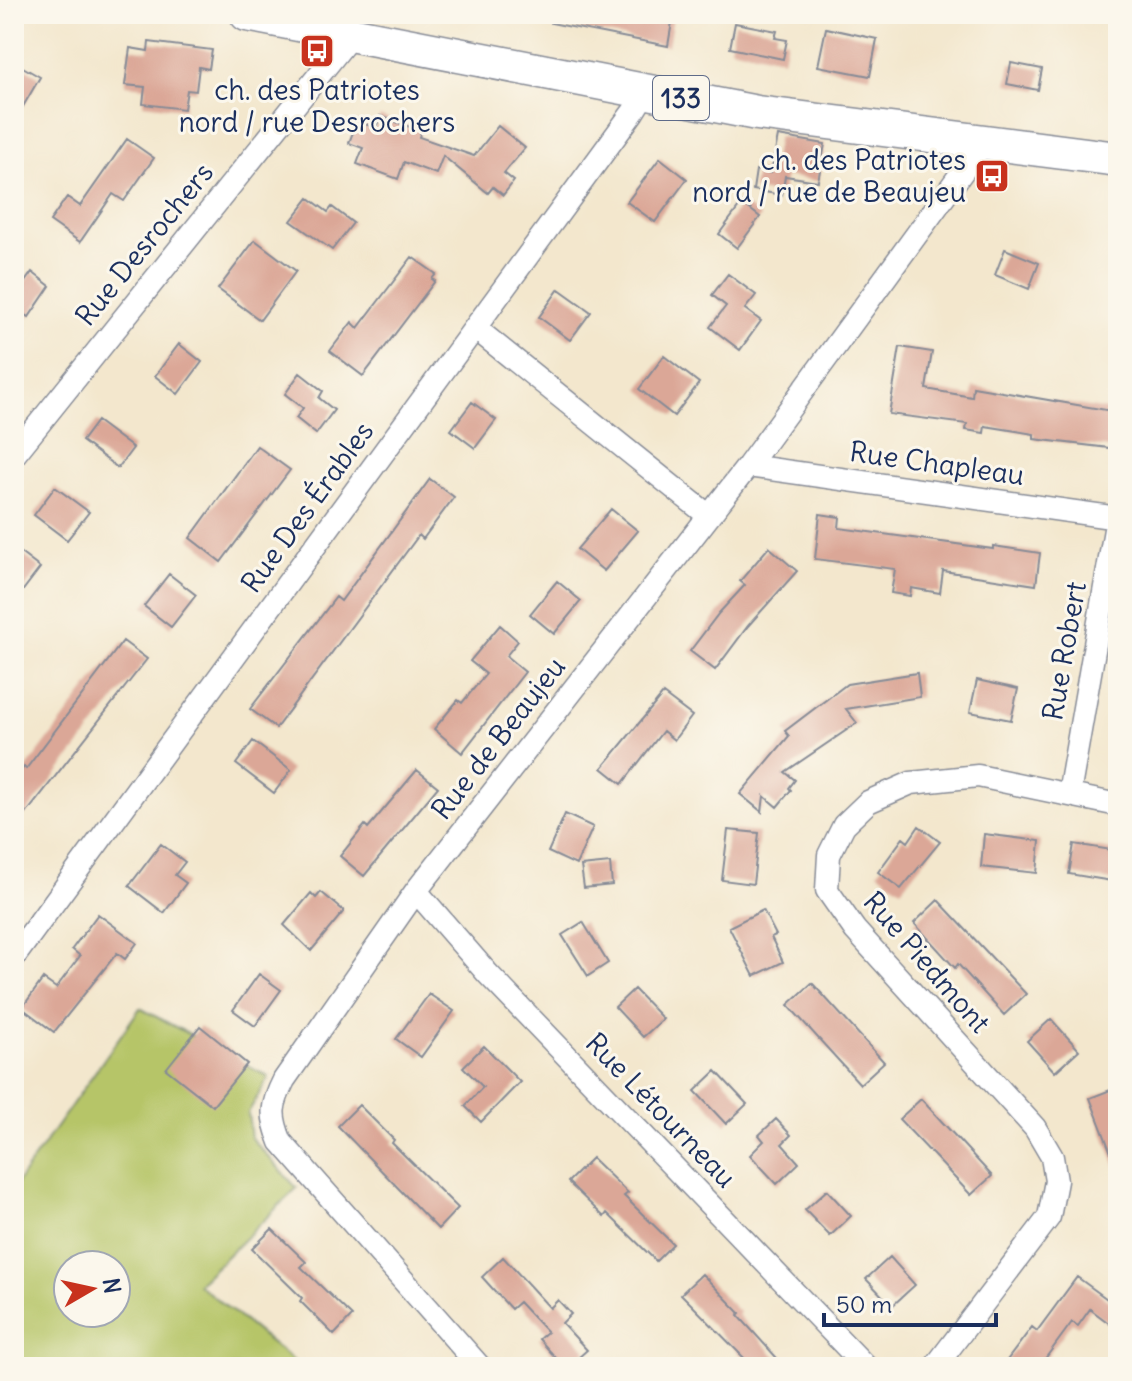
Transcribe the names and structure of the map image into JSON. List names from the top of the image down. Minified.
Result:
{"streets":{"main road":["133"],"street":["Rue Desrochers","Rue Chapleau","Rue Des Érables","Rue Robert","Rue de Beaujeu","Rue Piedmont","Rue Létourneau"]},"crossings":[["133","Rue Desrochers"],["133","Rue Des Érables"],["133","Rue de Beaujeu"],["Rue Chapleau","Rue Robert"],["Rue Chapleau","Rue de Beaujeu"],["Rue Robert","Rue Piedmont"],["Rue de Beaujeu","Rue Létourneau"]],"places":{"bus stop":["ch. des Patriotes nord / rue Desrochers","ch. des Patriotes nord / rue de Beaujeu"]},"scale_bar":"50 m","north":"right"}
